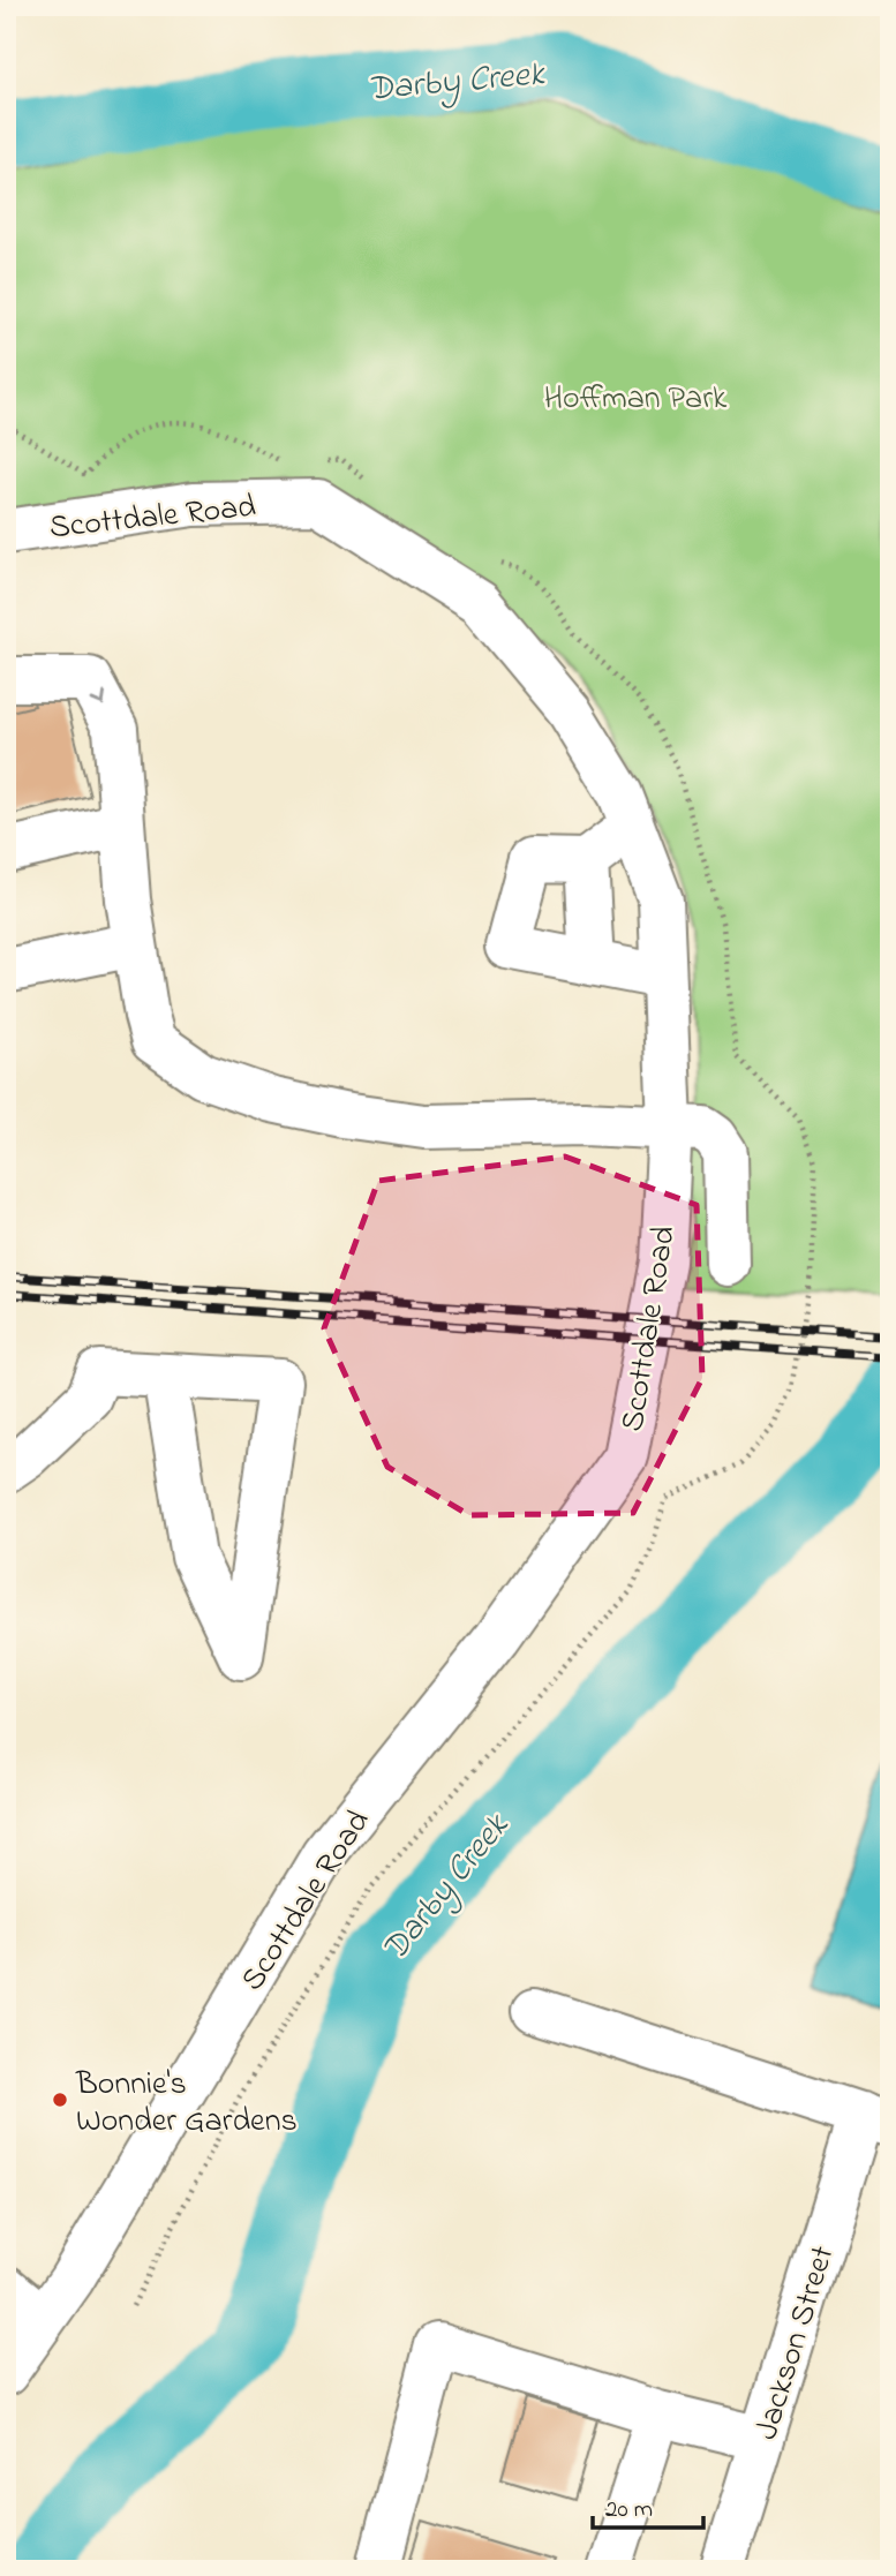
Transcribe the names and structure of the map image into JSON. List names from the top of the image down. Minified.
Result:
{"streets":{"street":["Scottdale Road","Jackson Street"]},"water":["Darby Creek"],"parks":["Hoffman Park"],"places":["Bonnie's Wonder Gardens"],"scale_bar":"20 m"}
